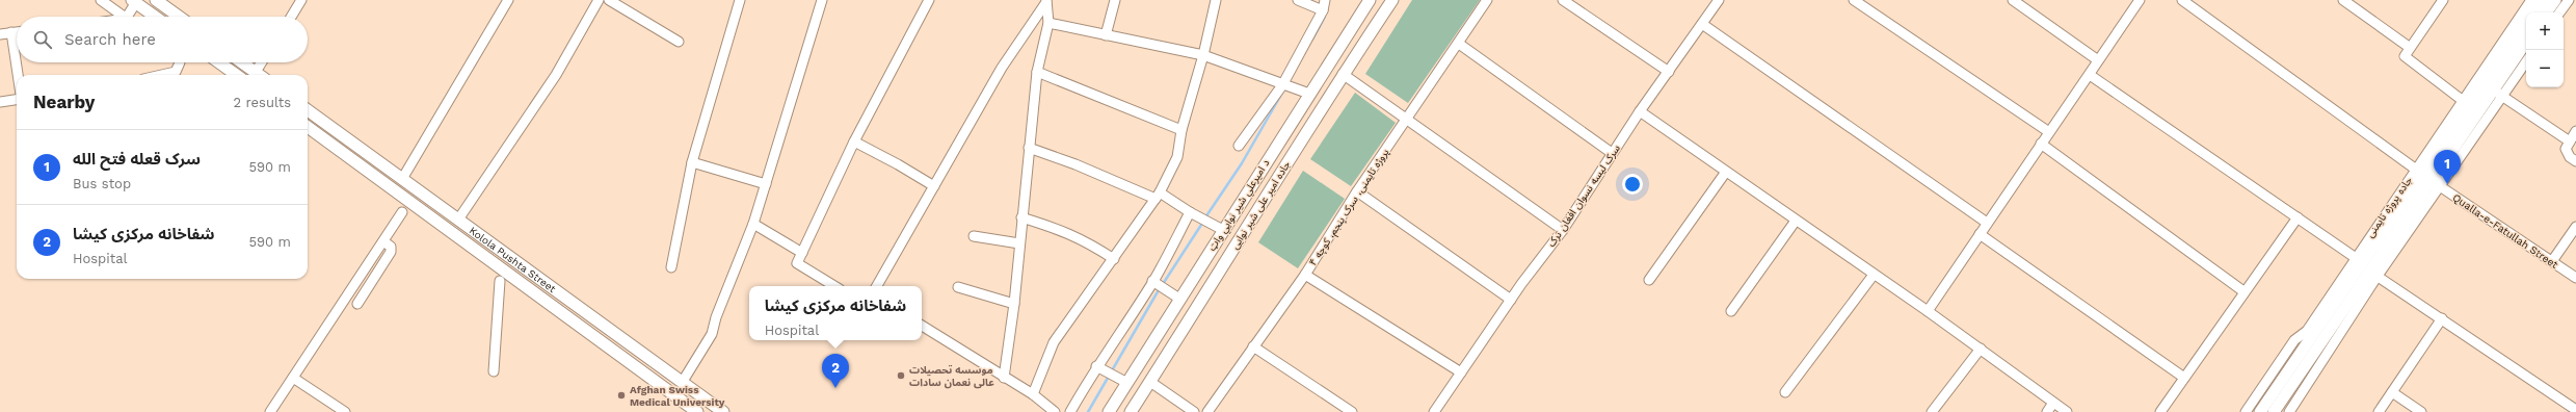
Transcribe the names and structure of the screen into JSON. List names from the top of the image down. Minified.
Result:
{"streets":{"main road":["د امیرعلي شیر نوايي واټ","جاده امیر علی شیر نوایی","جاده پروژه تایمنی","Kolola Pushta Street"],"street":["سرک لیسه نسوان افغان‌ ترک","پروژه تایمنی، سرک پنجم، کوچه ۴","Qualla-e-Fatullah Street"]},"crossings":[["جاده پروژه تایمنی","Qualla-e-Fatullah Street"]],"places":["موسسه تحصیلات عالی نعمان سادات","Afghan Swiss Medical University"],"page":{"map_buttons":["+","−"],"search":"Search here","heading":["Nearby","2 results"],"list":[{"mark":"1","name":"سرک قعله فتح الله","note":"Bus stop","value":"590 m"},{"mark":"2","name":"شفاخانه مرکزی کیشا","note":"Hospital","value":"590 m"}],"pins":["1","2"],"popup":["شفاخانه مرکزی کیشا","Hospital"]}}
